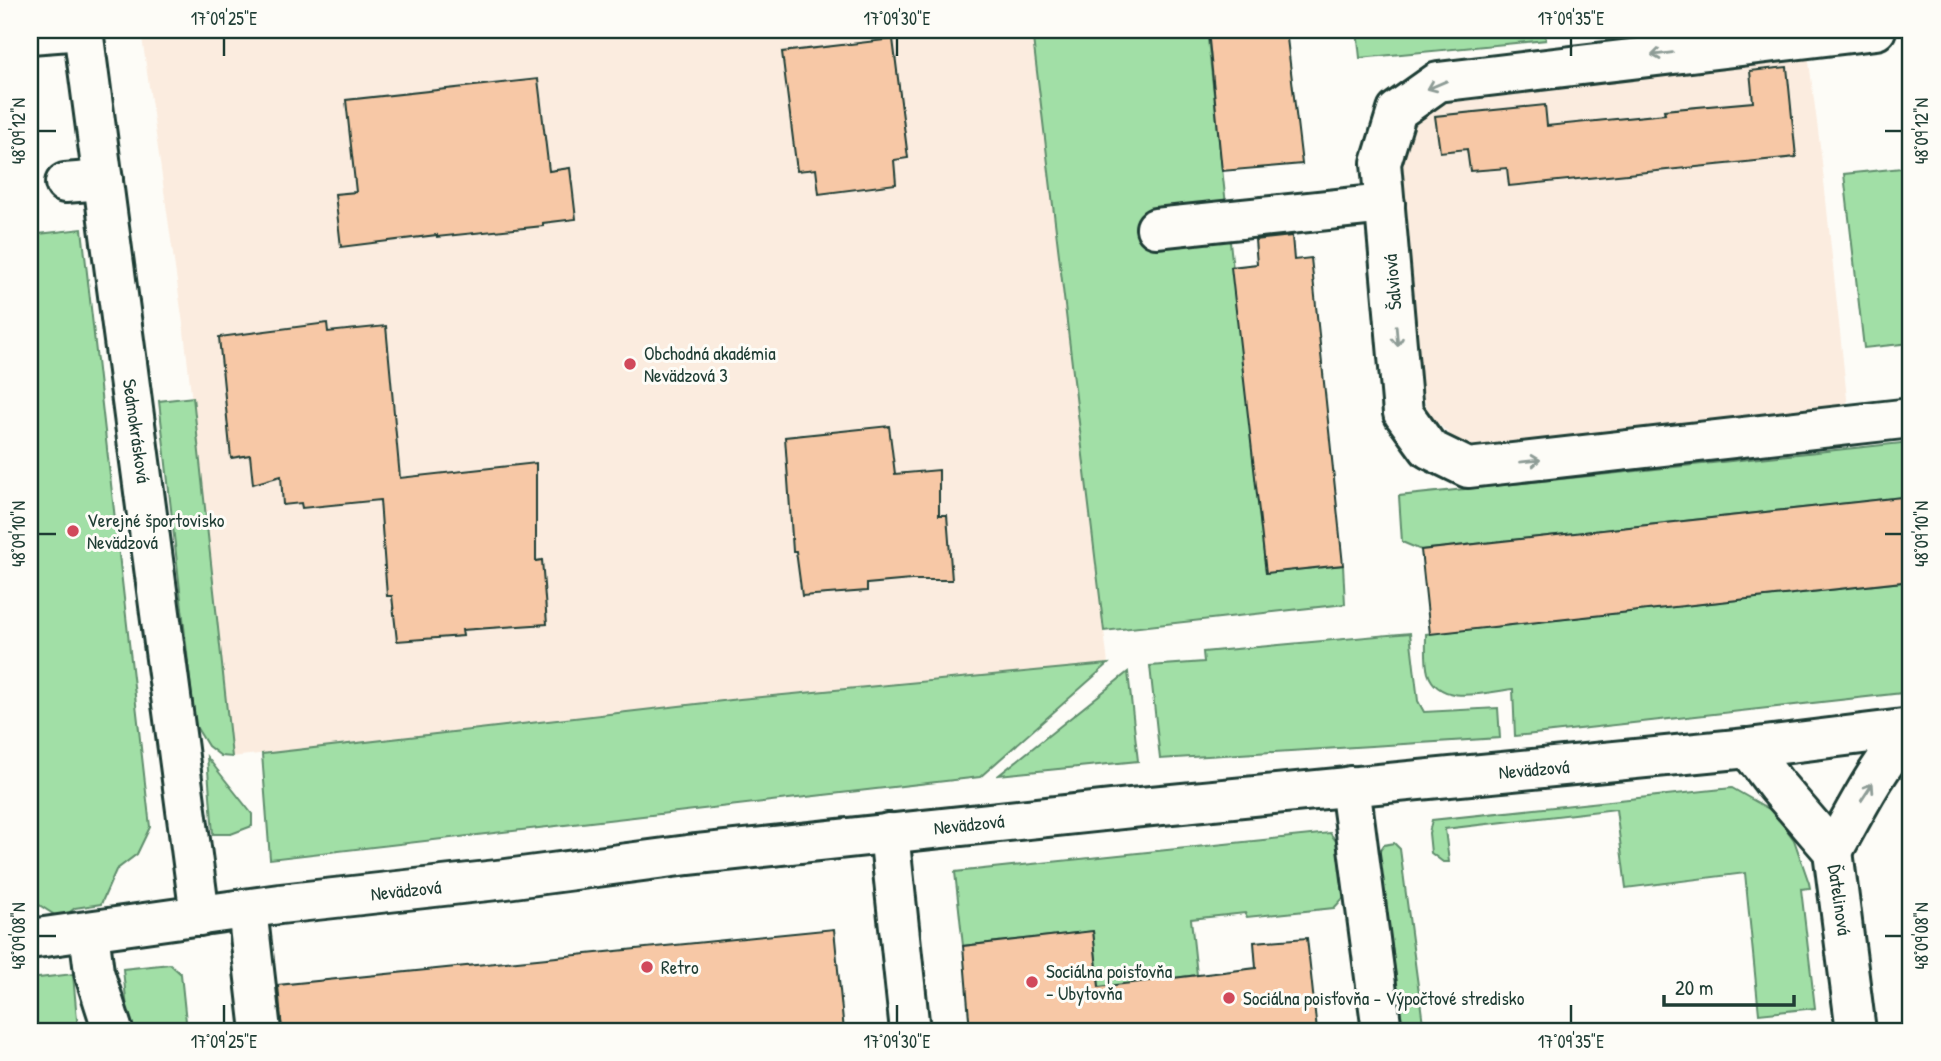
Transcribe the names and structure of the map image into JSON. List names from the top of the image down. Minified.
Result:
{"streets":{"street":["Šalviová","Sedmokrásková","Nevädzová","Ďatelinová"]},"crossings":[["Sedmokrásková","Nevädzová"],["Nevädzová","Ďatelinová"]],"places":["Obchodná akadémia Nevädzová 3","Verejné športovisko Nevädzová","Retro","Sociálna poisťovňa - Ubytovňa","Sociálna poisťovňa - Výpočtové stredisko"],"scale_bar":"20 m","coordinates":["17°09'25\"E","17°09'30\"E","17°09'35\"E","48°09'12\"N","48°09'10\"N","48°09'08\"N"]}
